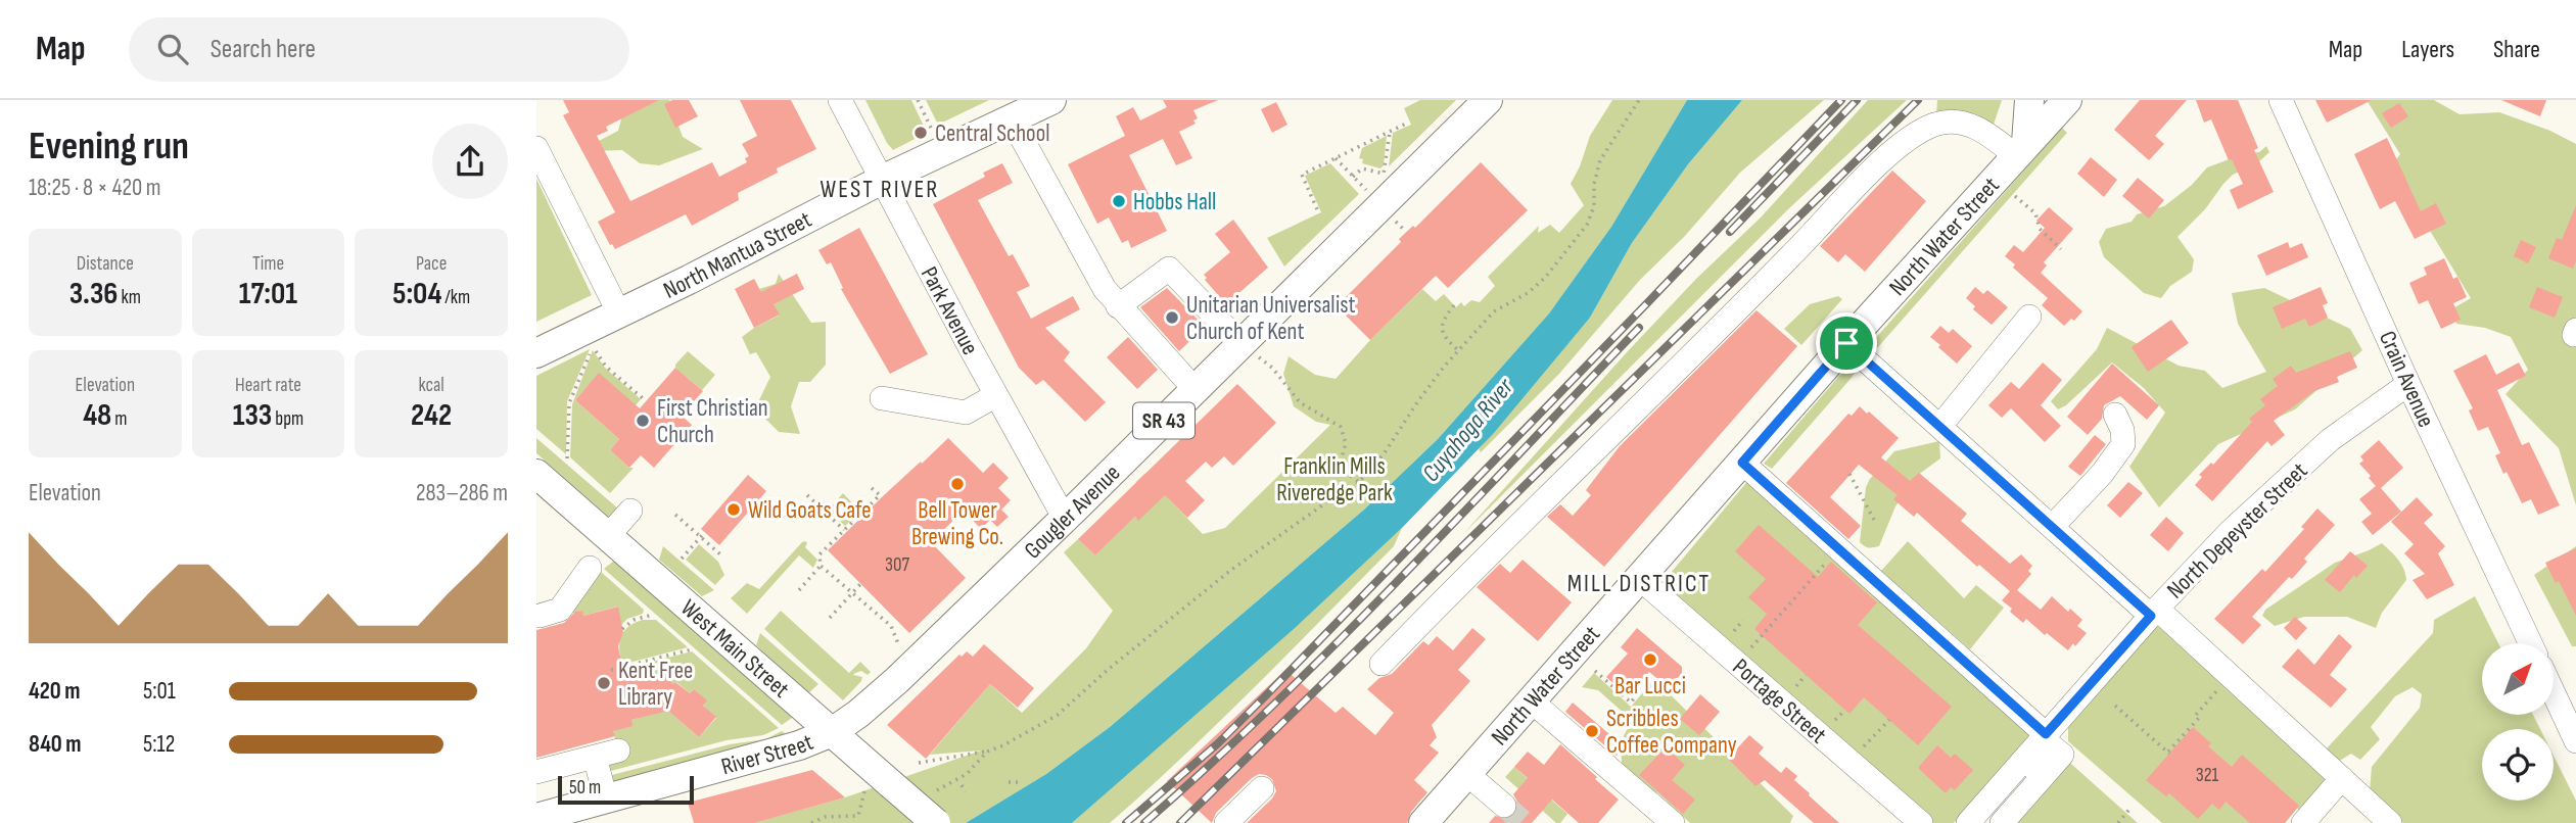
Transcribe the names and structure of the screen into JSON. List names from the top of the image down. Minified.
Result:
{"streets":{"main road":["North Water Street","North Mantua Street","SR 43","Gougler Avenue","West Main Street","River Street"],"street":["Park Avenue","Crain Avenue","North Depeyster Street","Portage Street"]},"crossings":[["North Water Street","Portage Street"],["North Mantua Street","Park Avenue"],["Park Avenue","Gougler Avenue"],["Crain Avenue","North Depeyster Street"],["Gougler Avenue","West Main Street"],["Gougler Avenue","River Street"],["West Main Street","River Street"]],"districts":["WEST RIVER","MILL DISTRICT"],"water":["Cuyahoga River"],"parks":["Franklin Mills Riveredge Park"],"places":["Central School","Hobbs Hall","Unitarian Universalist Church of Kent","First Christian Church","Bell Tower Brewing Co.","Wild Goats Cafe","Bar Lucci","Kent Free Library","Scribbles Coffee Company"],"house_numbers":["307","321"],"scale_bar":"50 m","north":"top right","page":{"header":"Map","search":"Search here","nav":["Map","Layers","Share"],"heading":["Evening run","18:25 · 8 × 420 m"],"stats":[["Distance","3.36 km"],["Time","17:01"],["Pace","5:04 /km"],["Elevation","48 m"],["Heart rate","133 bpm"],["kcal","242"]],"chart":["Elevation","283–286 m"],"list":[{"name":"420 m","note":"5:01"},{"name":"840 m","note":"5:12"}],"scale":"50 m"}}
